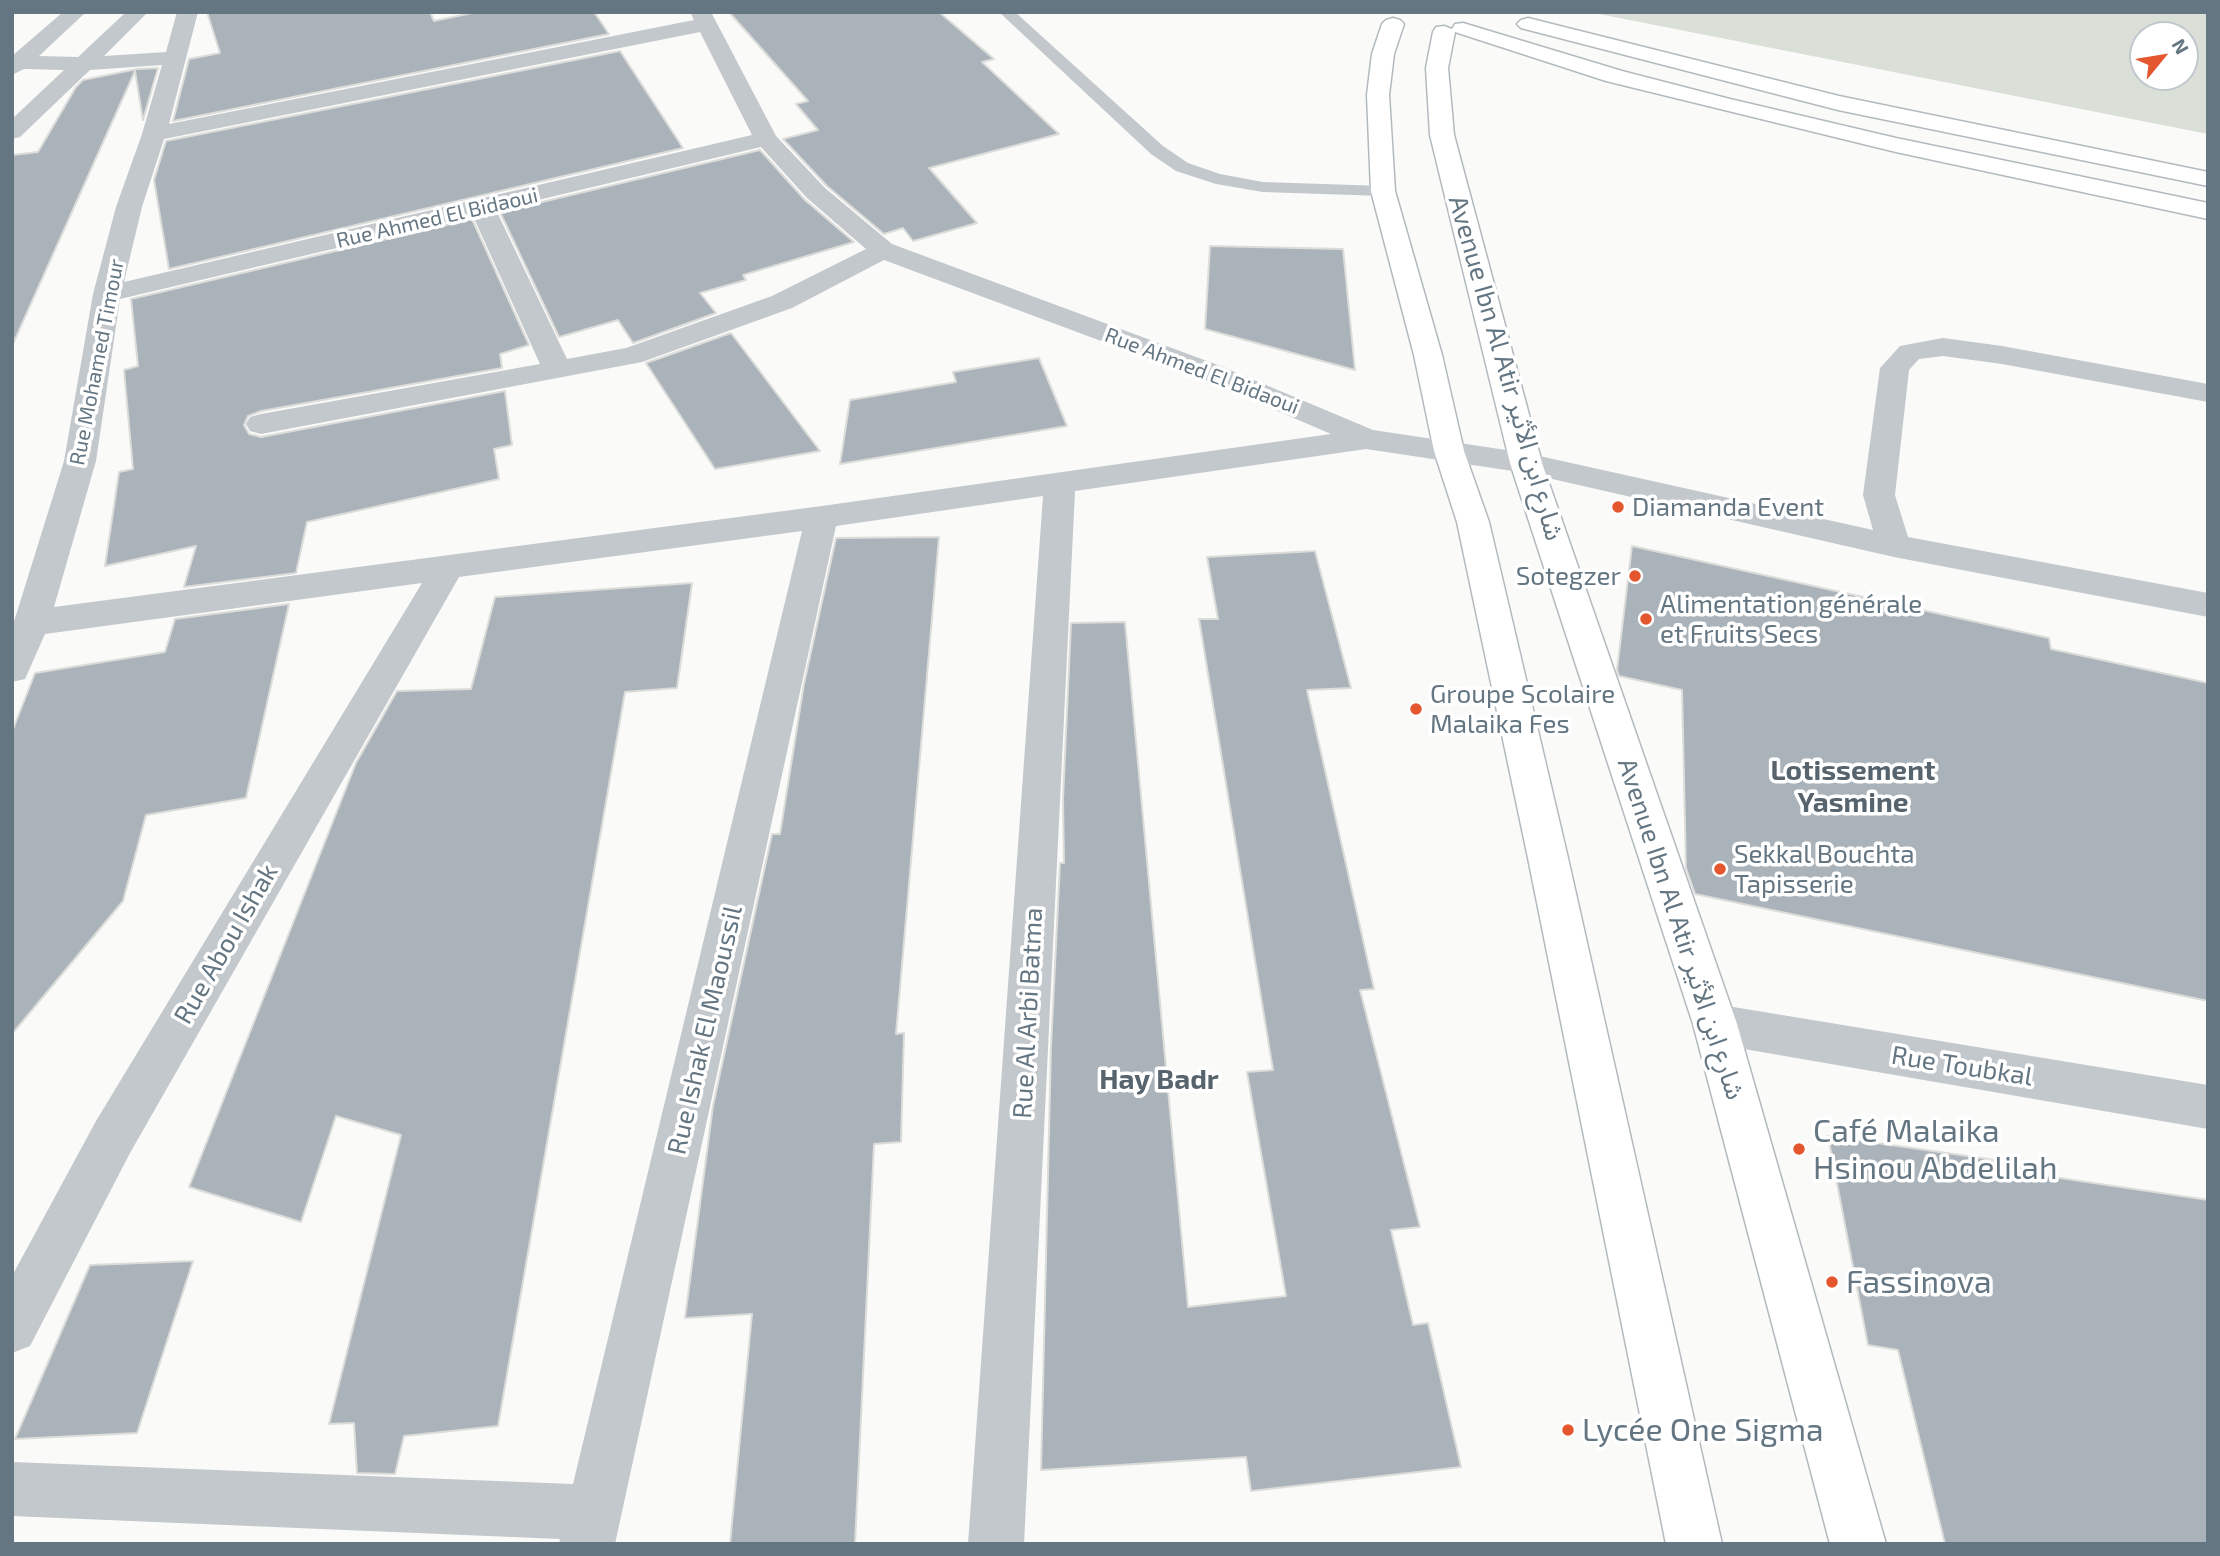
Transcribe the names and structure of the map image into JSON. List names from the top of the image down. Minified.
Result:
{"streets":{"street":["Rue Ahmed El Bidaoui","Rue Mohamed Timour","Avenue Ibn Al Atir شارع ابن الأثير","Rue Abou Ishak","Rue Al Arbi Batma","Rue Ishak El Maoussil","Rue Toubkal"]},"crossings":[["Rue Ahmed El Bidaoui","Rue Mohamed Timour"],["Rue Ahmed El Bidaoui","Avenue Ibn Al Atir شارع ابن الأثير"],["Avenue Ibn Al Atir شارع ابن الأثير","Rue Toubkal"]],"districts":["Lotissement Yasmine","Hay Badr"],"places":["Diamanda Event","Sotegzer","Alimentation générale et Fruits Secs","Groupe Scolaire Malaika Fes","Sekkal Bouchta Tapisserie","Café Malaika Hsinou Abdelilah","Fassinova","Lycée One Sigma"],"north":"top right"}
